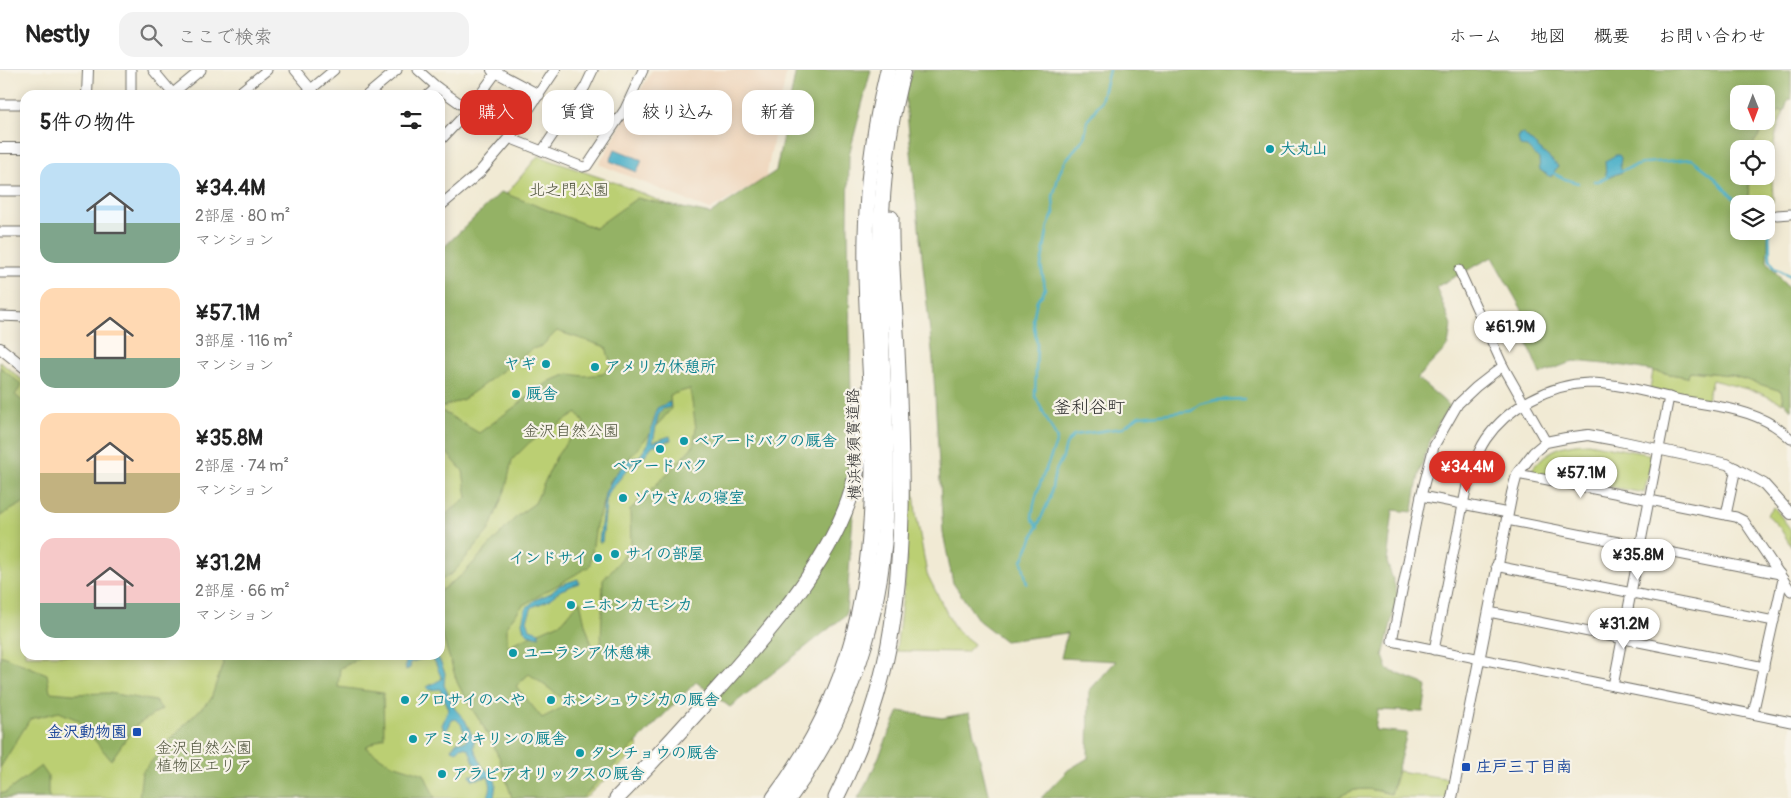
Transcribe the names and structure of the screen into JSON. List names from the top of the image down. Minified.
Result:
{"streets":{"highway":["横浜横須賀道路"]},"districts":["釜利谷町"],"parks":["北之門公園","金沢自然公園","金沢自然公園 植物区エリア"],"places":{"other":["大丸山","ヤギ","アメリカ休憩所","厩舎","ベアードバクの厩舎","ベアードバク","ゾウさんの寝室","サイの部屋","インドサイ","ニホンカモシカ","ユーラシア休憩棟","クロサイのへや","ホンシュウジカの厩舎","アミメキリンの厩舎","タンチョウの厩舎","アラビアオリックスの厩舎"],"transit":["金沢動物園","庄戸三丁目南"]},"north":"bottom","page":{"header":"Nestly","search":"ここで検索","nav":["ホーム","地図","概要","お問い合わせ"],"chip":["購入","賃貸","絞り込み","新着"],"heading":"5件の物件","list":[{"name":"¥34.4M","note":"2部屋 · 80 m² · マンション"},{"name":"¥57.1M","note":"3部屋 · 116 m² · マンション"},{"name":"¥35.8M","note":"2部屋 · 74 m² · マンション"},{"name":"¥31.2M","note":"2部屋 · 66 m² · マンション"}],"price":["¥61.9M","¥34.4M","¥57.1M","¥35.8M","¥31.2M"]}}
